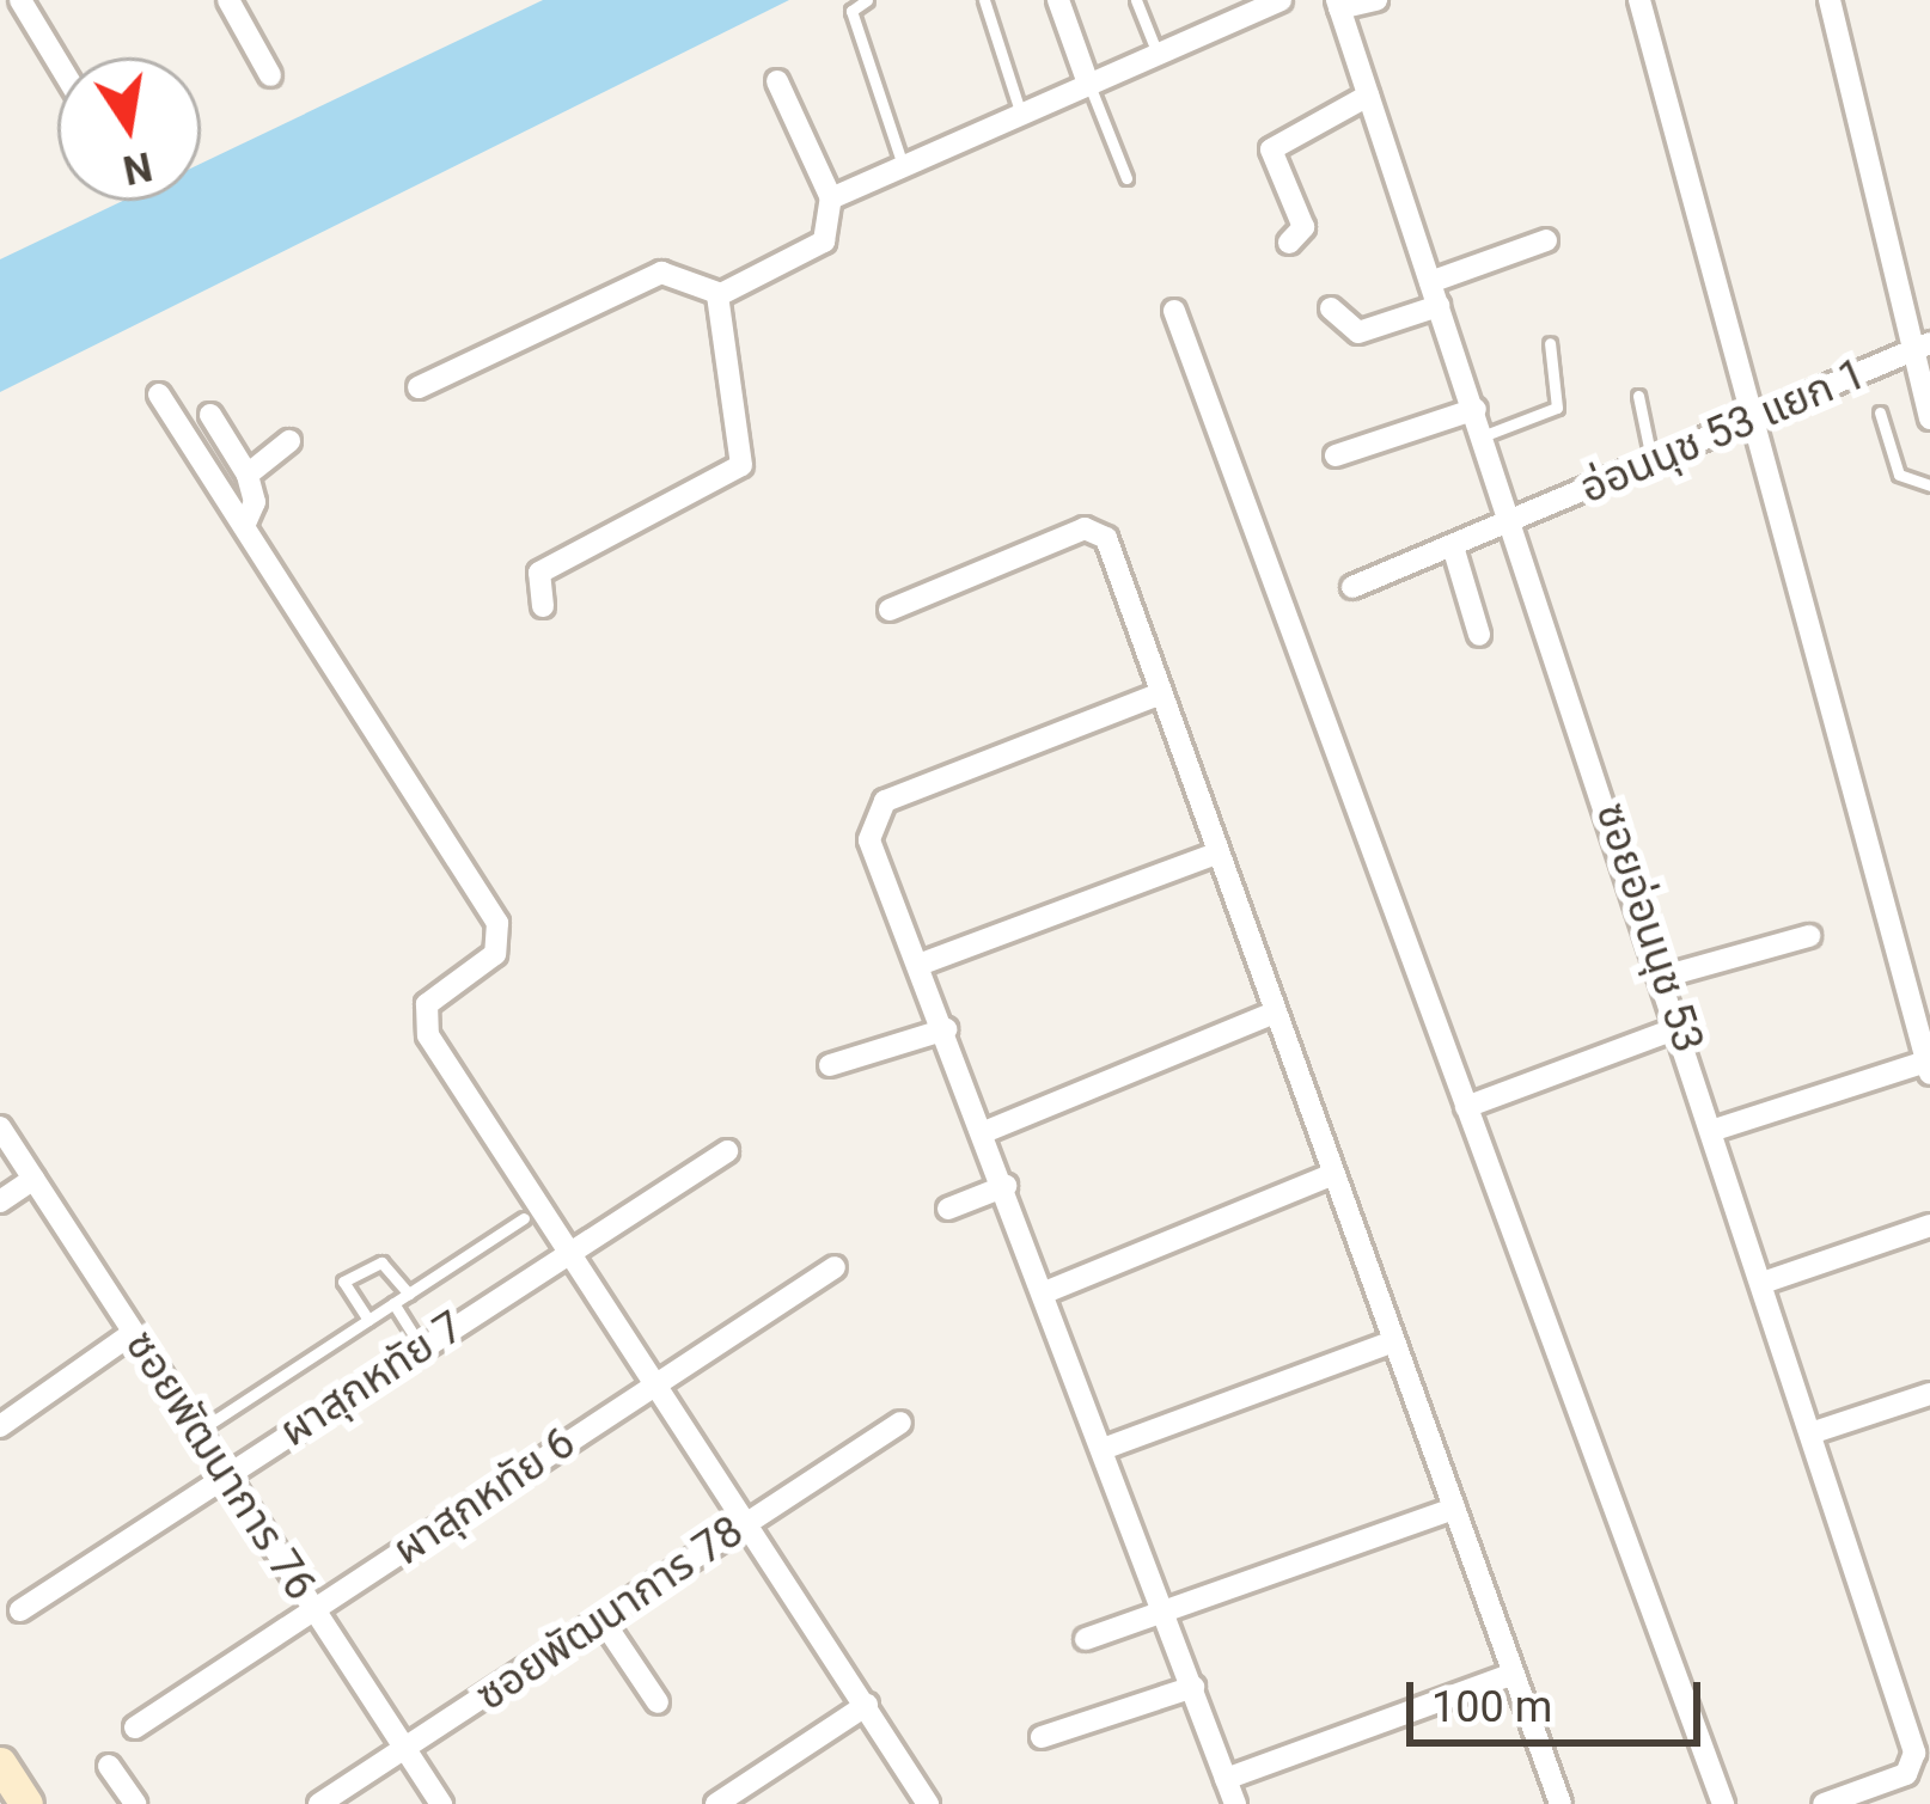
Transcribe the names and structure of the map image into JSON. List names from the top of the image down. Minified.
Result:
{"streets":{"street":["อ่อนนุช 53 แยก 1","ซอยอ่อนนุช 53","ผาสุกหทัย 7","ซอยพัฒนาการ 76","ผาสุกหทัย 6","ซอยพัฒนาการ 78"]},"crossings":[["อ่อนนุช 53 แยก 1","ซอยอ่อนนุช 53"],["ผาสุกหทัย 7","ซอยพัฒนาการ 76"],["ซอยพัฒนาการ 76","ผาสุกหทัย 6"],["ซอยพัฒนาการ 76","ซอยพัฒนาการ 78"]],"scale_bar":"100 m","north":"bottom"}
